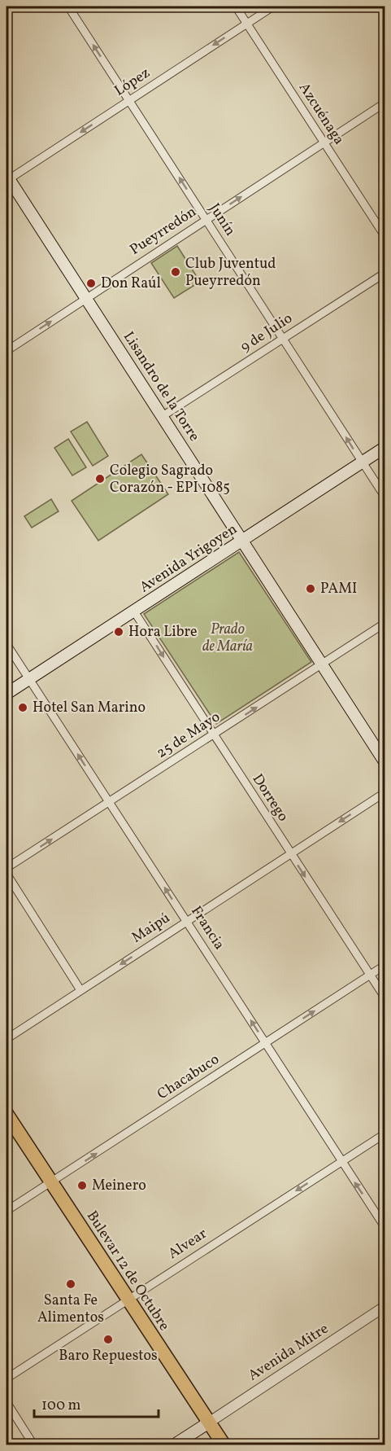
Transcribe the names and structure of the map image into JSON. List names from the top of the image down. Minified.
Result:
{"streets":{"highway":["Bulevar 12 de Octubre"],"main road":["Lisandro de la Torre","Avenida Yrigoyen"],"street":["López","Azcuénaga","Junín","Pueyrredón","9 de Julio","25 de Mayo","Dorrego","Maipú","Francia","Chacabuco","Alvear","Avenida Mitre"]},"crossings":[["López","Azcuénaga"],["López","Junín"],["López","Lisandro de la Torre"],["Azcuénaga","Pueyrredón"],["Junín","Pueyrredón"],["Junín","9 de Julio"],["Junín","Avenida Yrigoyen"],["Pueyrredón","Lisandro de la Torre"],["9 de Julio","Lisandro de la Torre"],["Lisandro de la Torre","Avenida Yrigoyen"],["Lisandro de la Torre","25 de Mayo"],["Avenida Yrigoyen","Dorrego"],["Avenida Yrigoyen","Francia"],["25 de Mayo","Dorrego"],["25 de Mayo","Francia"],["Dorrego","Maipú"],["Dorrego","Chacabuco"],["Maipú","Francia"],["Francia","Chacabuco"],["Francia","Alvear"],["Chacabuco","Bulevar 12 de Octubre"],["Alvear","Bulevar 12 de Octubre"],["Bulevar 12 de Octubre","Avenida Mitre"]],"one_way":["López","Junín","Pueyrredón","25 de Mayo","Dorrego","Maipú","Francia","Chacabuco","Alvear"],"parks":["Prado de María"],"places":["Club Juventud Pueyrredón","Don Raúl","Colegio Sagrado Corazón - EPI 1085","PAMI","Hora Libre","Hotel San Marino","Meinero","Santa Fe Alimentos","Baro Repuestos"],"scale_bar":"100 m"}
